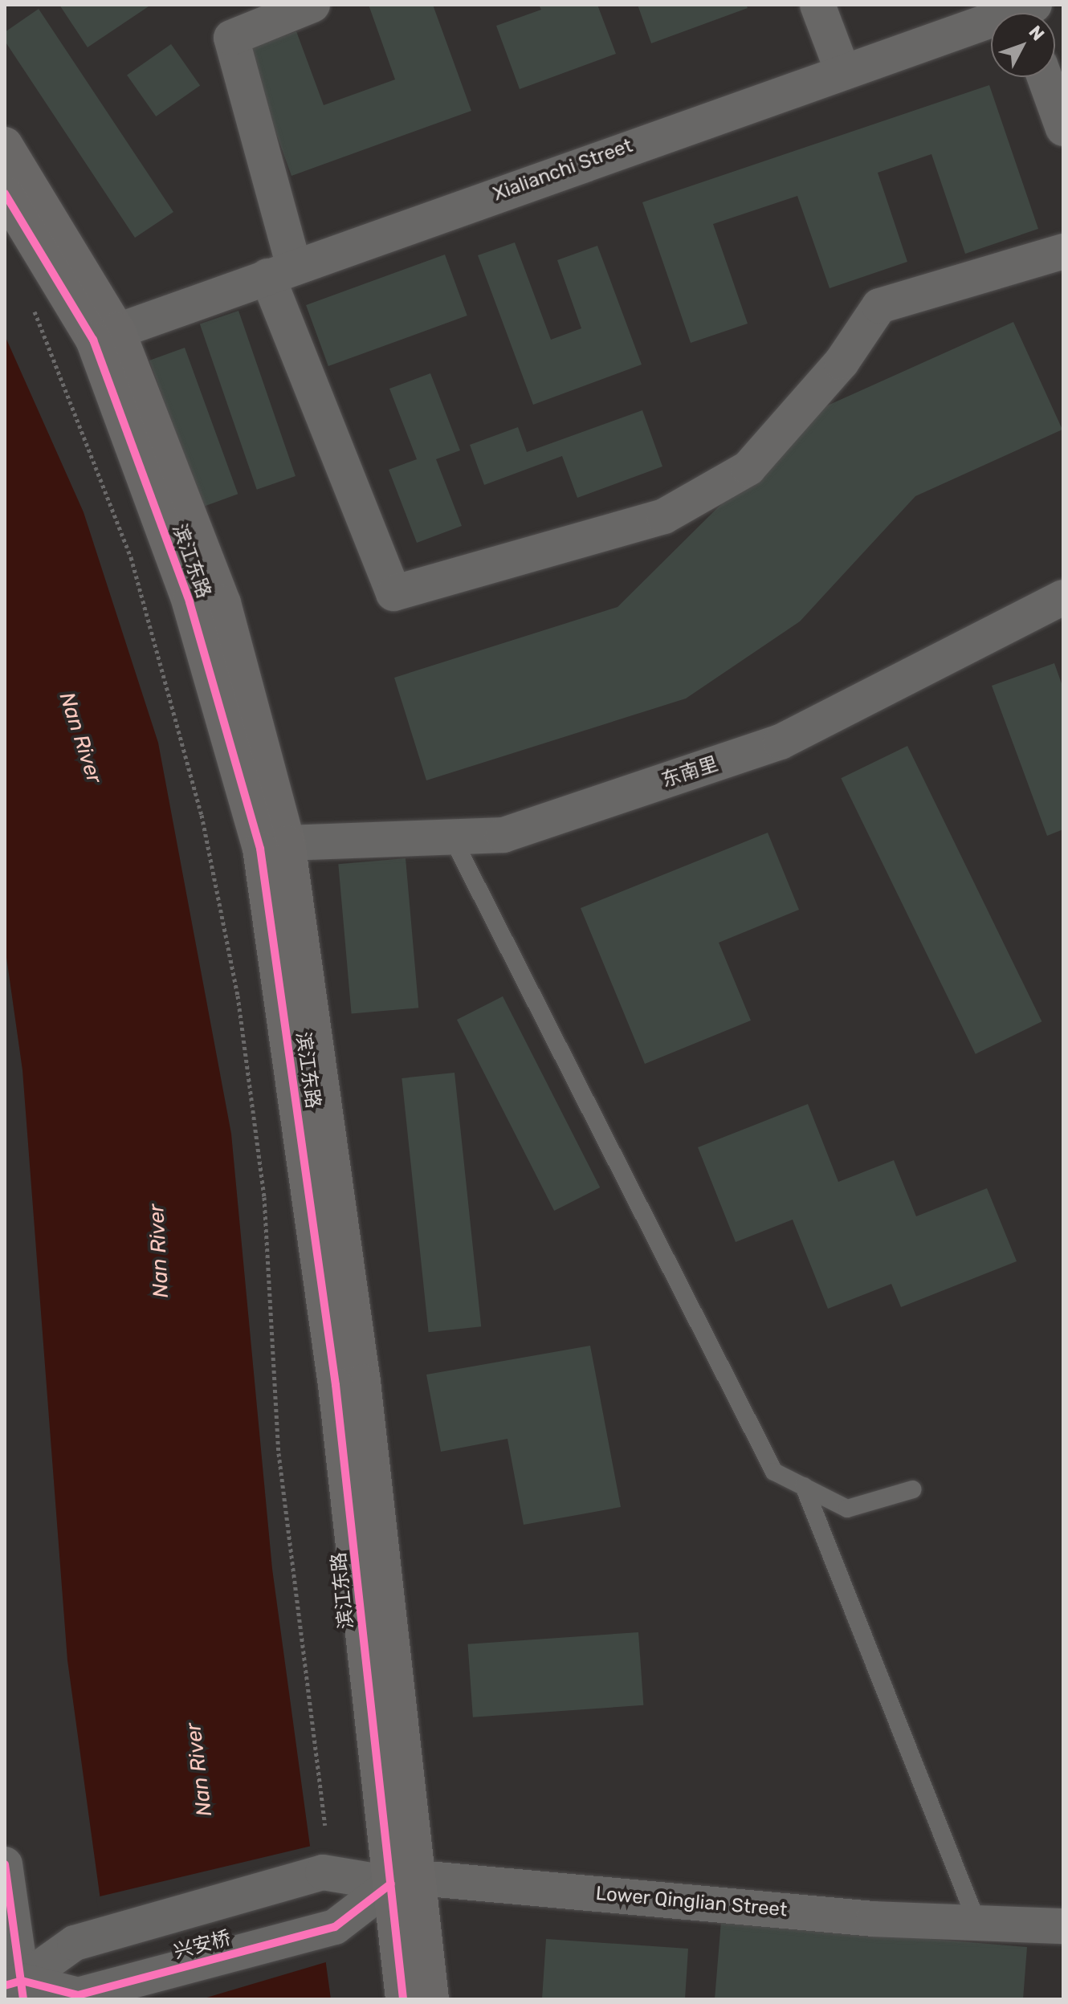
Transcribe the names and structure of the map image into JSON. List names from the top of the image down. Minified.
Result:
{"streets":{"main road":["滨江东路"],"street":["Xialianchi Street","东南里","Lower Qinglian Street","兴安桥"]},"crossings":[["Xialianchi Street","滨江东路"],["滨江东路","东南里"],["滨江东路","Lower Qinglian Street"],["滨江东路","兴安桥"],["Lower Qinglian Street","兴安桥"]],"water":["Nan River"],"north":"top right"}
